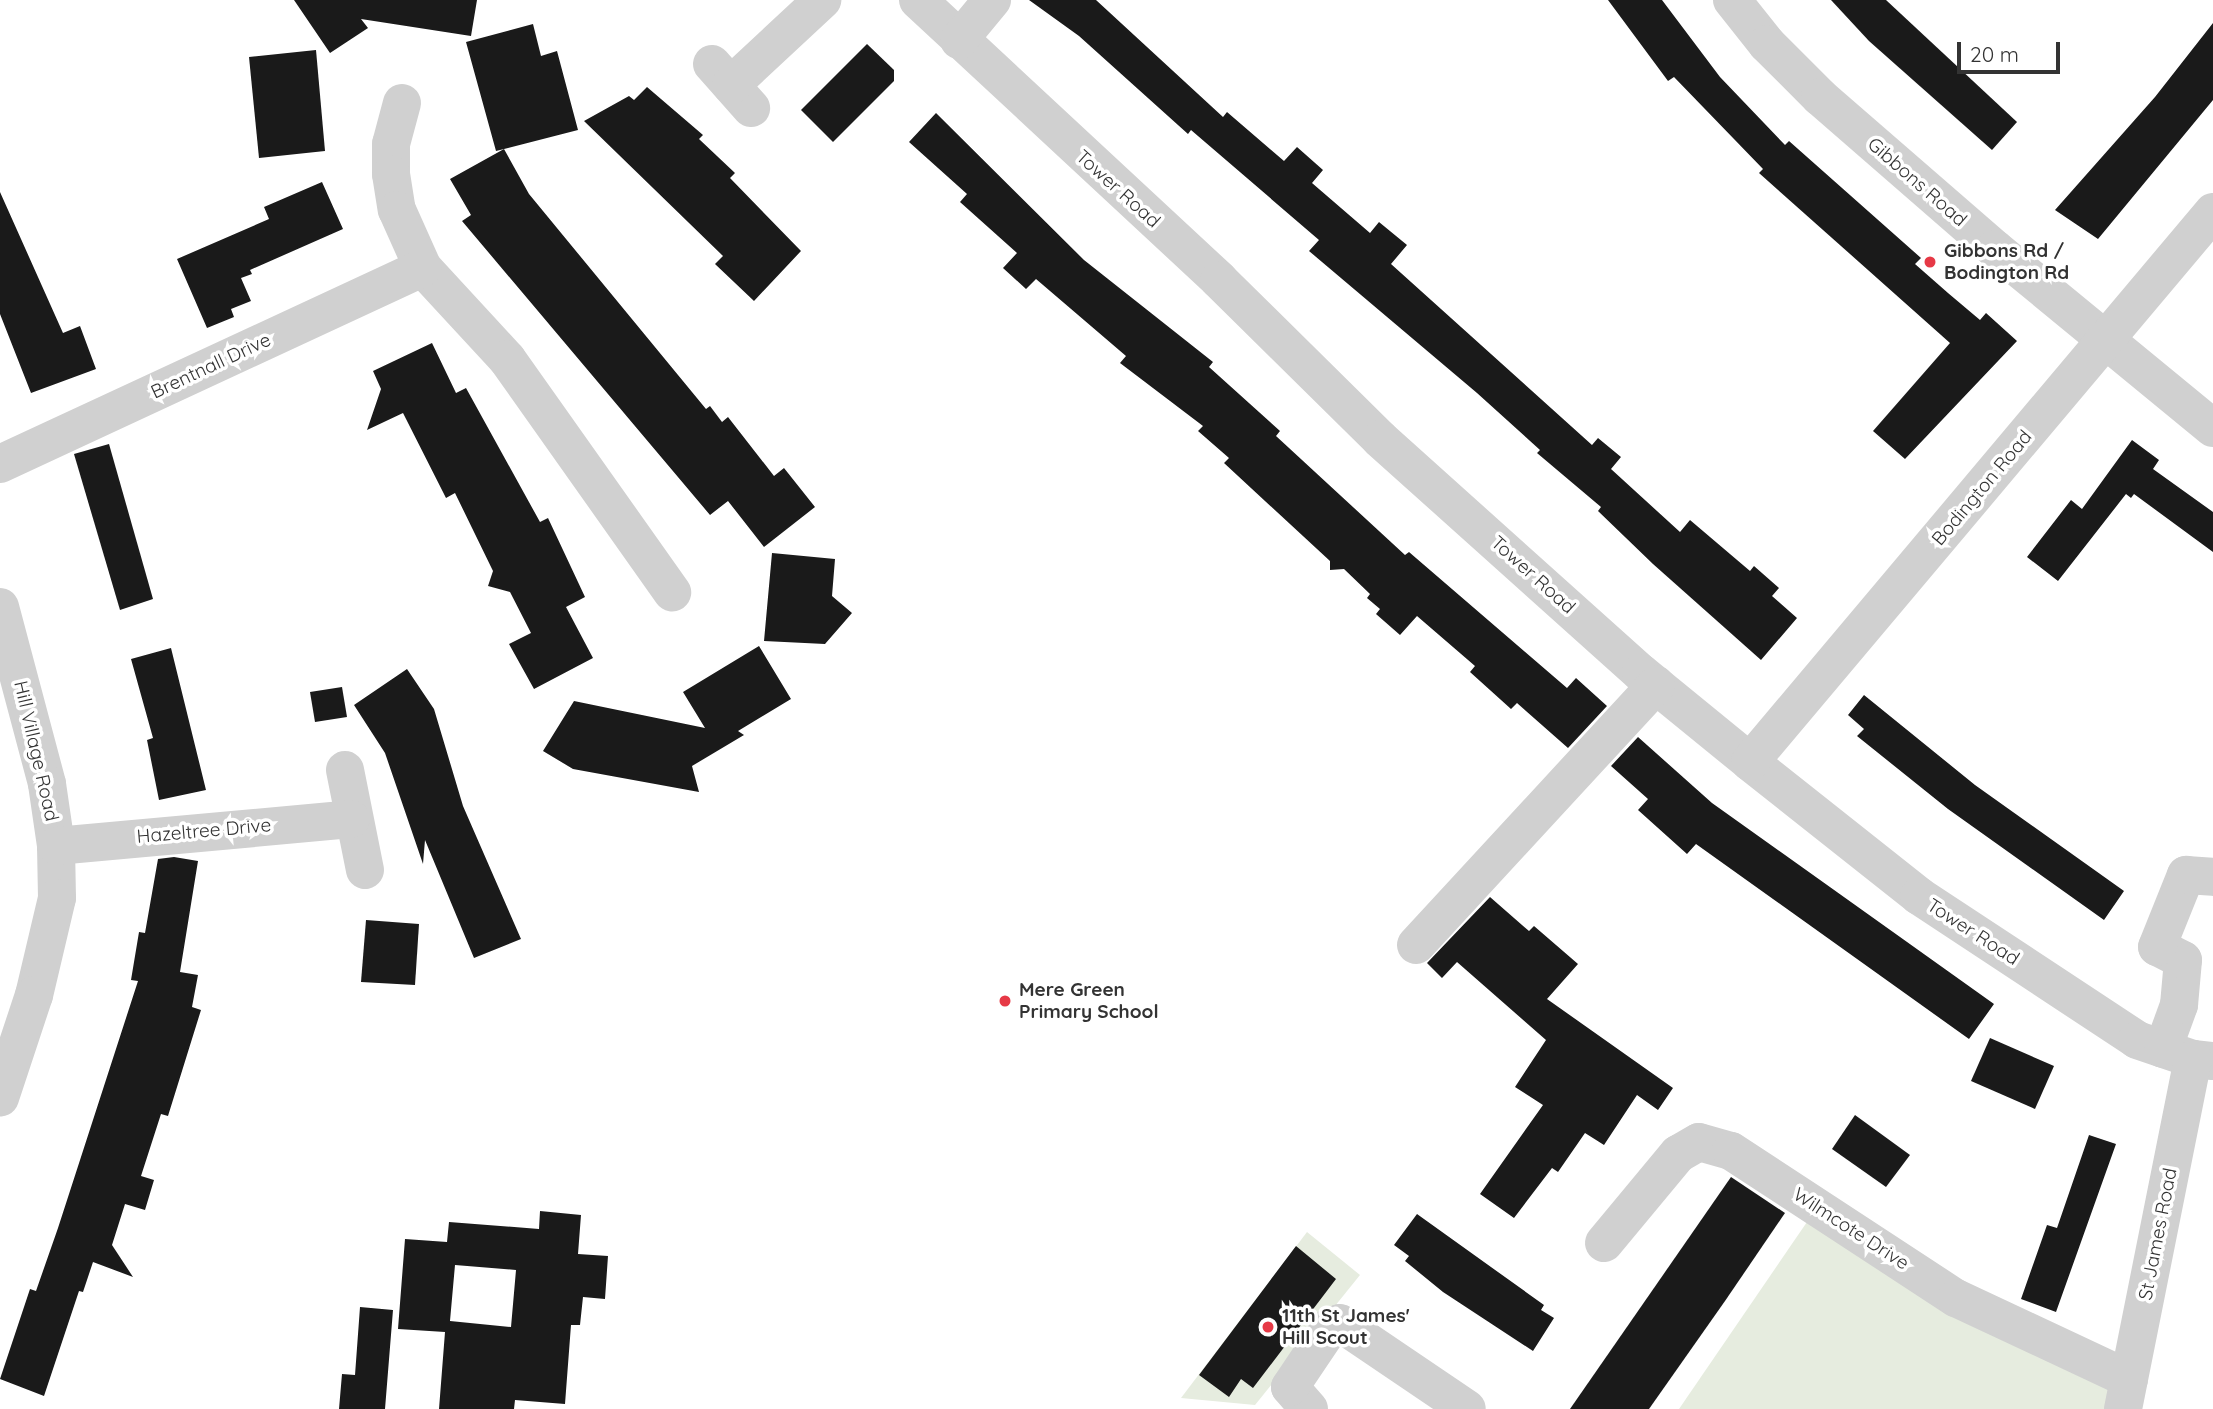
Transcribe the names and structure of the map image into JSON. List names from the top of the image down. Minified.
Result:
{"streets":{"street":["Gibbons Road","Tower Road","Brentnall Drive","Bodington Road","Hill Village Road","Hazeltree Drive","Wilmcote Drive","St James Road"]},"crossings":[["Gibbons Road","Bodington Road"],["Tower Road","Bodington Road"],["Tower Road","St James Road"],["Hill Village Road","Hazeltree Drive"],["Wilmcote Drive","St James Road"]],"places":["Gibbons Rd / Bodington Rd","Mere Green Primary School","11th St James' Hill Scout"],"scale_bar":"20 m"}
